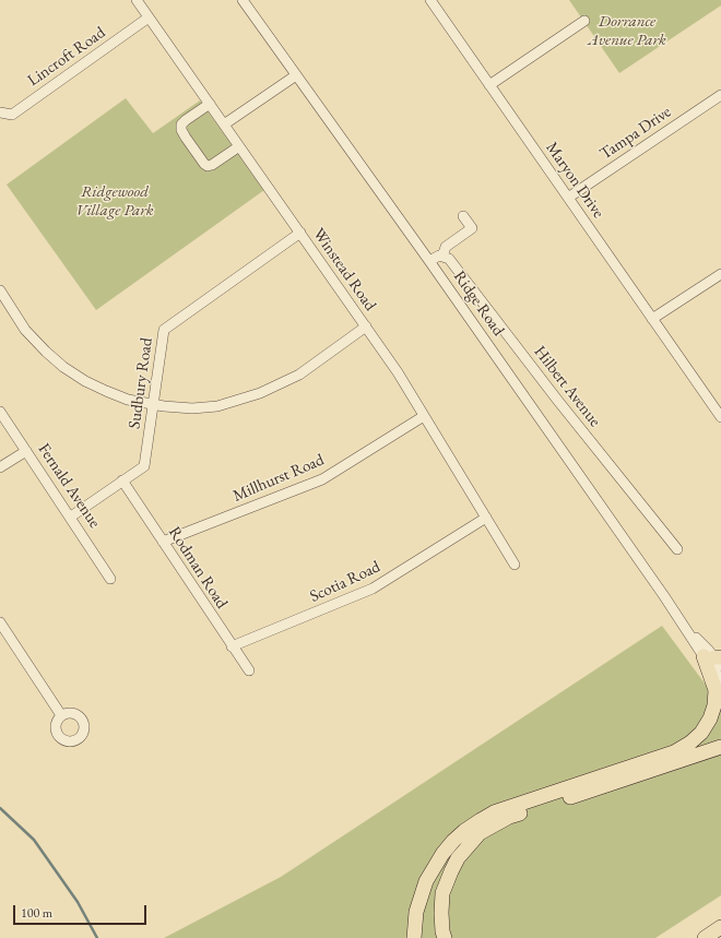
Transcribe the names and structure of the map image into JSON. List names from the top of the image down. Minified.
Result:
{"streets":{"street":["Lincroft Road","Tampa Drive","Maryon Drive","Winstead Road","Ridge Road","Sudbury Road","Hilbert Avenue","Millhurst Road","Fernald Avenue","Rodman Road","Scotia Road"]},"crossings":[["Lincroft Road","Winstead Road"],["Tampa Drive","Maryon Drive"],["Winstead Road","Sudbury Road"],["Winstead Road","Millhurst Road"],["Winstead Road","Scotia Road"],["Sudbury Road","Fernald Avenue"],["Sudbury Road","Rodman Road"],["Millhurst Road","Rodman Road"],["Rodman Road","Scotia Road"]],"parks":["Dorrance Avenue Park","Ridgewood Village Park"],"scale_bar":"100 m"}
